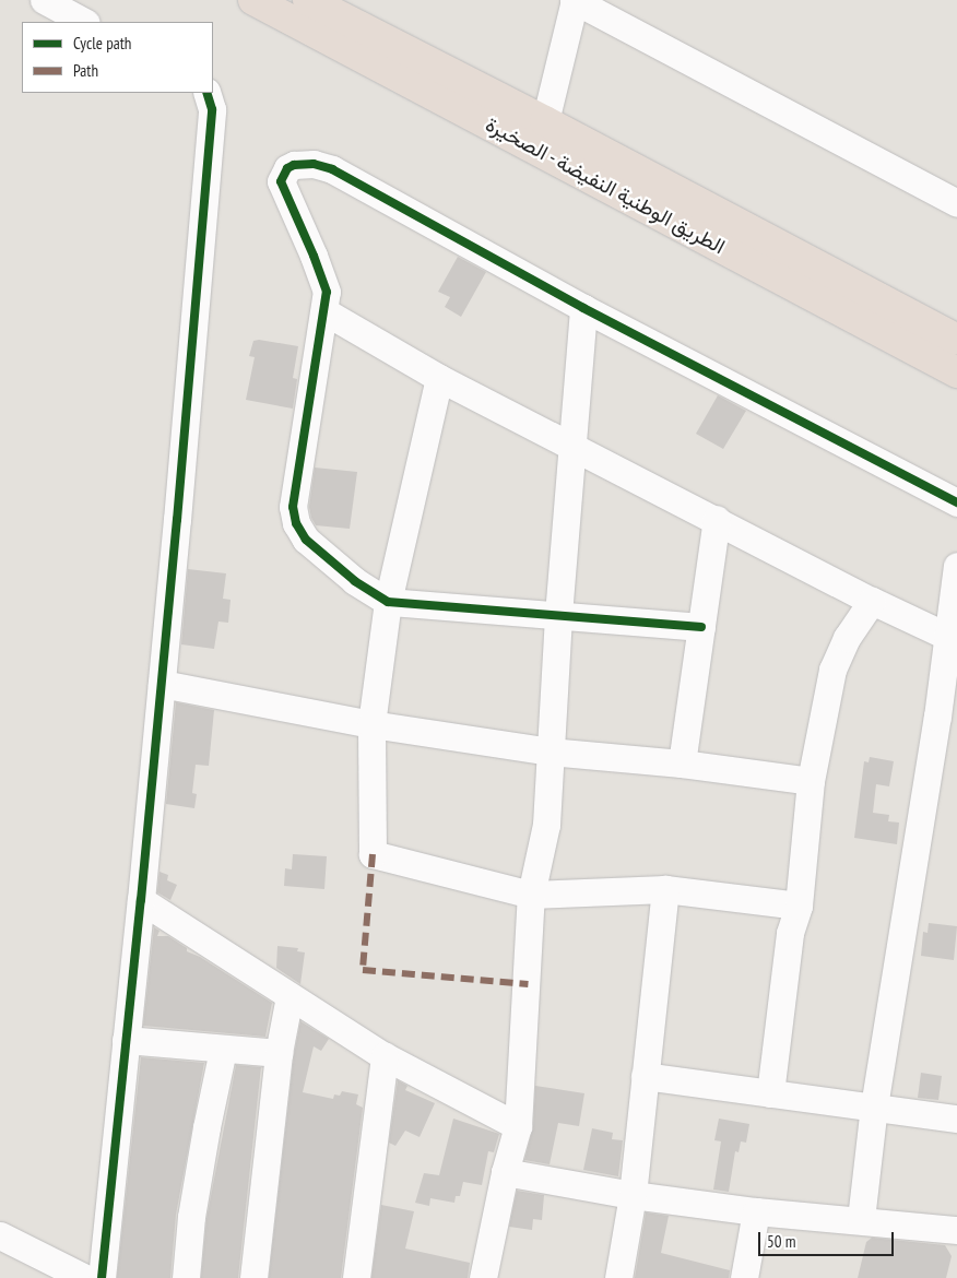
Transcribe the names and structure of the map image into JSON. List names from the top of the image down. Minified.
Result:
{"streets":{"highway":["الطريق الوطنية النفيضة - الصخيرة"]},"legend":["Cycle path","Path"],"scale_bar":"50 m"}
